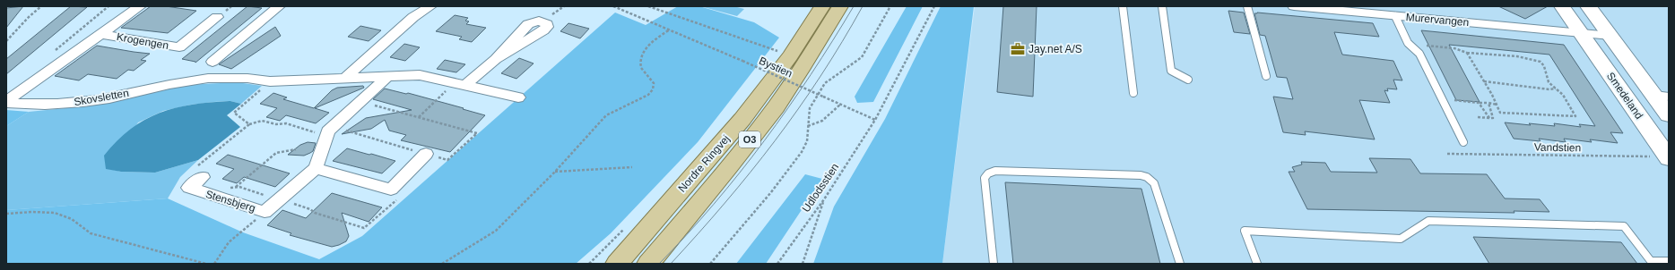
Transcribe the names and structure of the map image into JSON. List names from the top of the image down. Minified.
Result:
{"streets":{"main road":["O3","Nordre Ringvej"],"street":["Murervangen","Krogengen","Smedeland","Skovsletten","Stensbjerg"],"path":["Bystien","Vandstien","Udlodsstien"]},"crossings":[["Murervangen","Smedeland"],["Krogengen","Skovsletten"],["Bystien","Udlodsstien"],["Smedeland","Vandstien"]],"places":{"office":["Jay.net A/S"]}}
